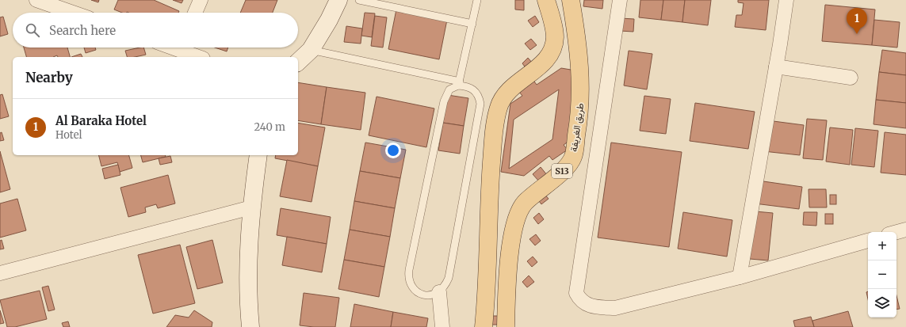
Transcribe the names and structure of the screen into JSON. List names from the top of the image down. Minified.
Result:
{"streets":{"main road":["طريق الغريفة","S13"]},"page":{"pins":"1","search":"Search here","heading":"Nearby","list":[{"mark":"1","name":"Al Baraka Hotel","note":"Hotel","value":"240 m"}],"map_buttons":["+","−"]}}
